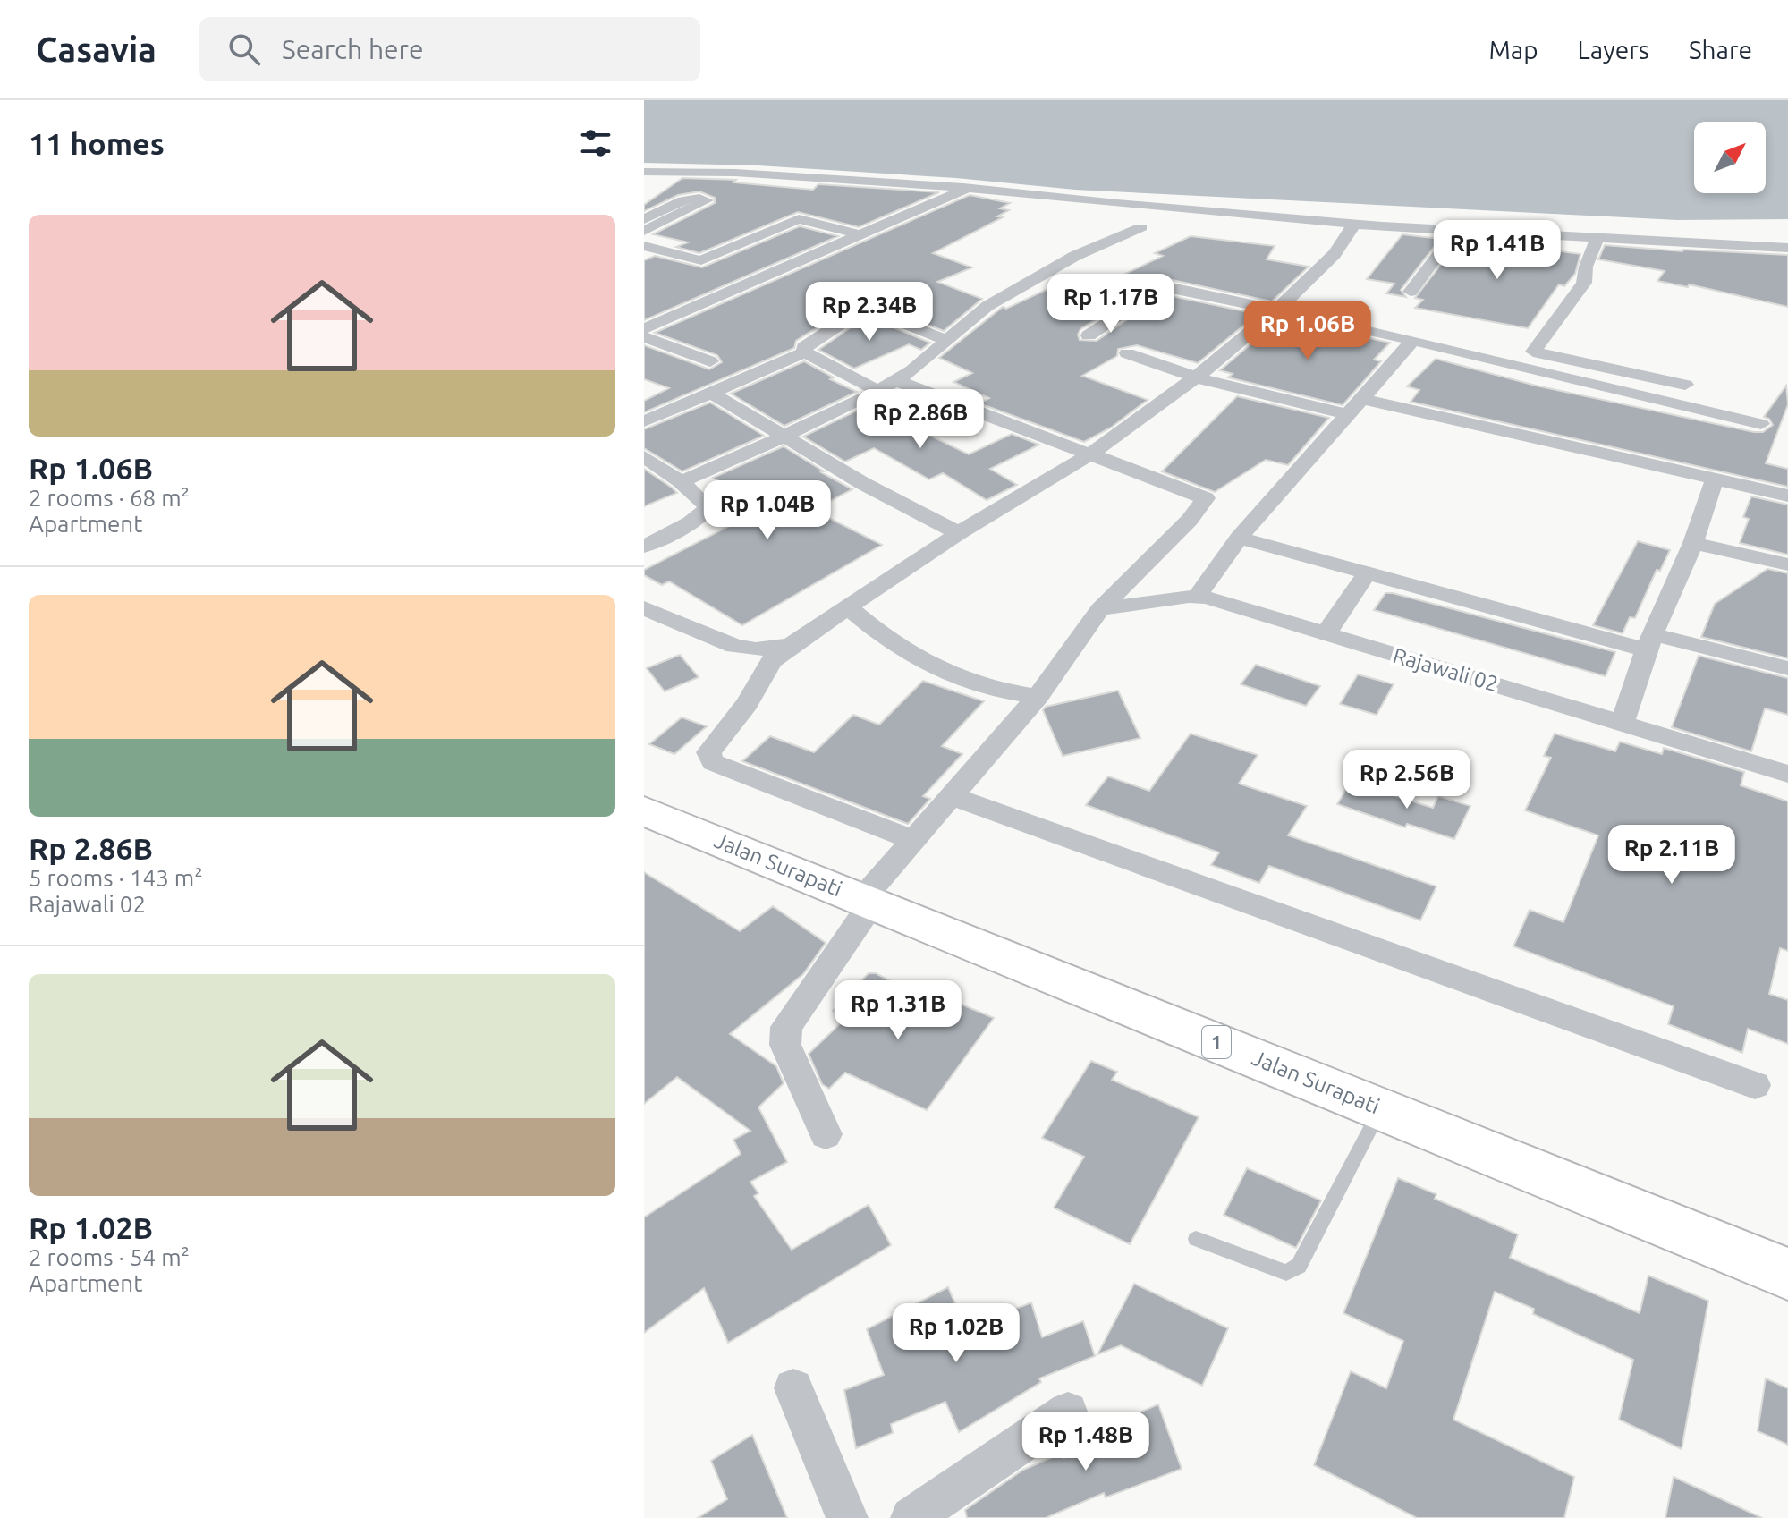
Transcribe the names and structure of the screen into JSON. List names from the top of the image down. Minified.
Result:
{"streets":{"highway":["Jalan Surapati","1"],"street":["Rajawali 02"]},"north":"top right","page":{"header":"Casavia","search":"Search here","nav":["Map","Layers","Share"],"heading":"11 homes","list":[{"name":"Rp 1.06B","note":"2 rooms · 68 m² · Apartment"},{"name":"Rp 2.86B","note":"5 rooms · 143 m² · Rajawali 02"},{"name":"Rp 1.02B","note":"2 rooms · 54 m² · Apartment"}],"price":["Rp 1.41B","Rp 1.17B","Rp 2.34B","Rp 1.06B","Rp 2.86B","Rp 1.04B","Rp 2.56B","Rp 2.11B","Rp 1.31B","Rp 1.02B","Rp 1.48B"]}}
